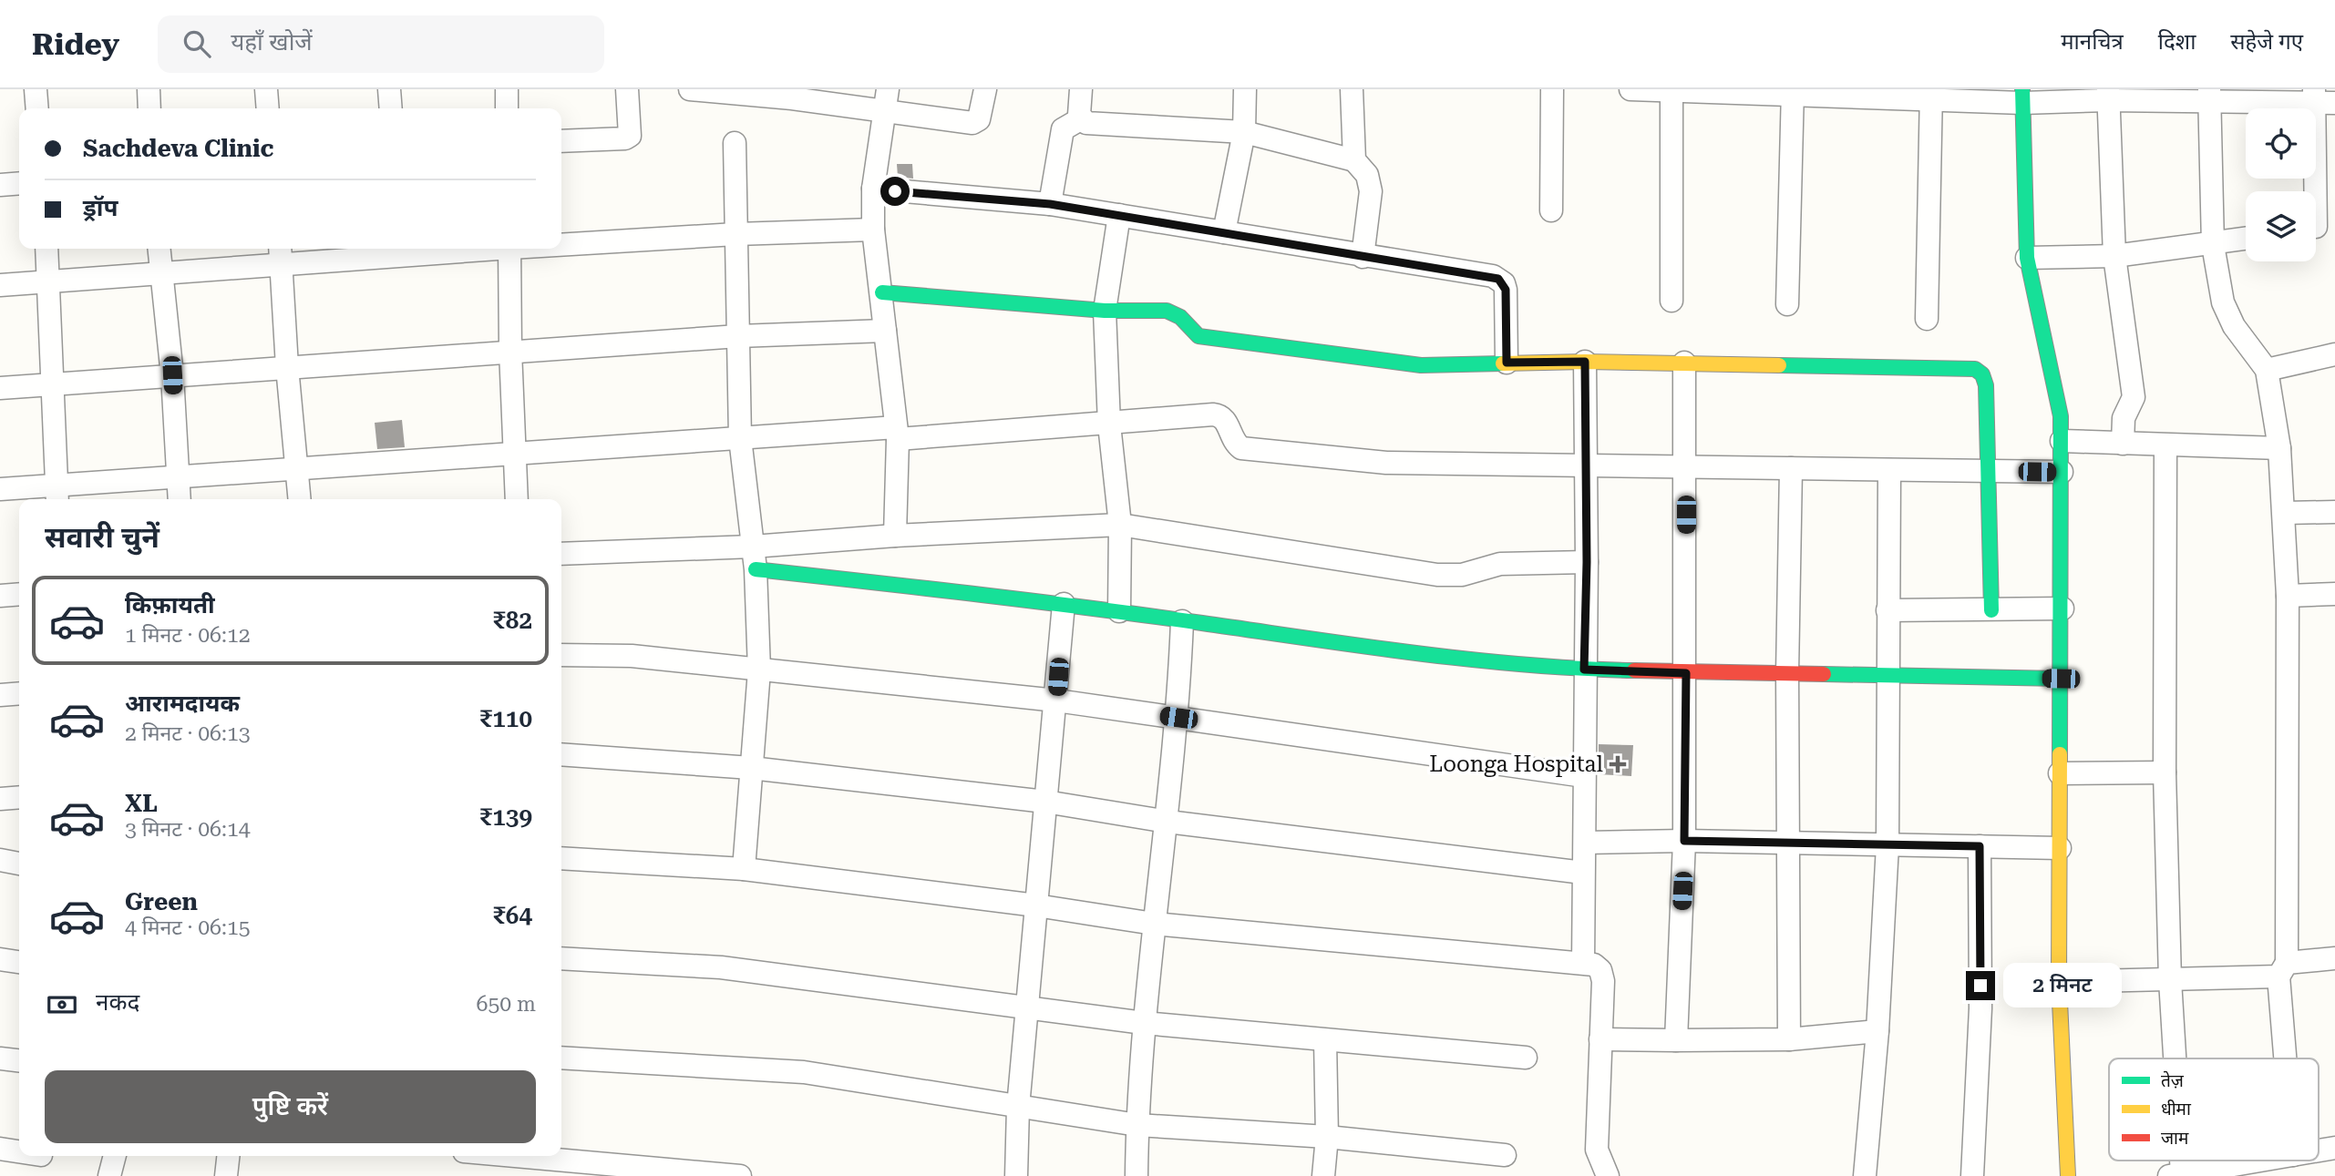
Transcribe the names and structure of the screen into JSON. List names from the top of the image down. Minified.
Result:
{"places":{"health":["Loonga Hospital"]},"legend":["तेज़","धीमा","जाम"],"page":{"header":"Ridey","search":"यहाँ खोजें","nav":["मानचित्र","दिशा","सहेजे गए"],"banner":["Sachdeva Clinic","ड्रॉप"],"heading":"सवारी चुनें","list":[{"name":"किफ़ायती","note":"1 मिनट · 06:12","value":"₹82"},{"name":"आरामदायक","note":"2 मिनट · 06:13","value":"₹110"},{"name":"XL","note":"3 मिनट · 06:14","value":"₹139"},{"name":"Green","note":"4 मिनट · 06:15","value":"₹64"}],"bubble":"2 मिनट","pay":["नकद","650 m"],"buttons":"पुष्टि करें"}}
